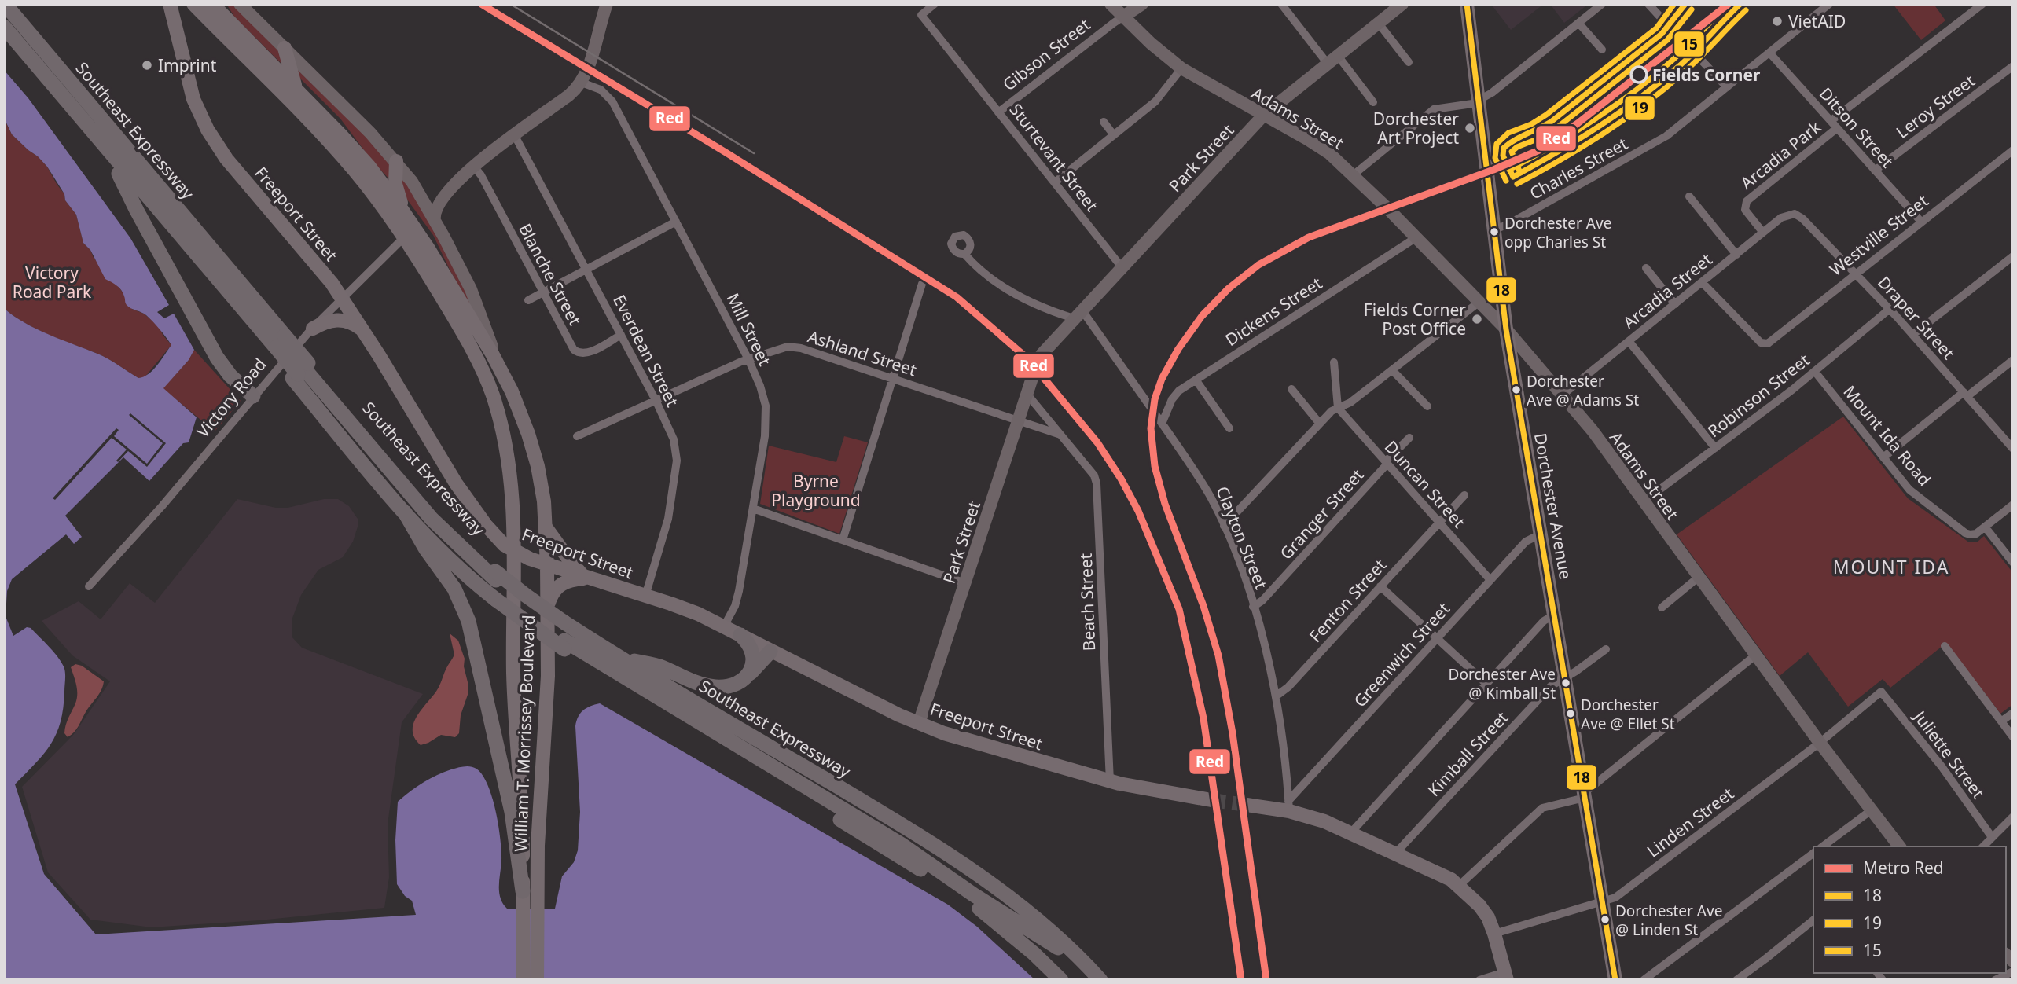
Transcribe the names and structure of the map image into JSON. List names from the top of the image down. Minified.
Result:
{"streets":{"highway":["Southeast Expressway"],"main road":["Gibson Street","Adams Street","Park Street","Freeport Street","Dorchester Avenue","William T. Morrissey Boulevard"],"street":["Leroy Street","Ditson Street","Arcadia Park","Sturtevant Street","Charles Street","Westville Street","Blanche Street","Arcadia Street","Dickens Street","Draper Street","Mill Street","Everdean Street","Ashland Street","Robinson Street","Victory Road","Mount Ida Road","Duncan Street","Granger Street","Clayton Street","Fenton Street","Beach Street","Greenwich Street","Kimball Street","Juliette Street","Linden Street"]},"crossings":[["Gibson Street","Adams Street"],["Gibson Street","Sturtevant Street"],["Leroy Street","Ditson Street"],["Adams Street","Park Street"],["Adams Street","Arcadia Street"],["Adams Street","Dickens Street"],["Adams Street","Robinson Street"],["Adams Street","Dorchester Avenue"],["Adams Street","Linden Street"],["Ditson Street","Arcadia Park"],["Ditson Street","Charles Street"],["Ditson Street","Westville Street"],["Arcadia Park","Arcadia Street"],["Sturtevant Street","Park Street"],["Park Street","Freeport Street"],["Park Street","Ashland Street"],["Park Street","Clayton Street"],["Park Street","Beach Street"],["Charles Street","Dorchester Avenue"],["Freeport Street","Mill Street"],["Freeport Street","Everdean Street"],["Freeport Street","Victory Road"],["Freeport Street","Beach Street"],["Freeport Street","William T. Morrissey Boulevard"],["Westville Street","Arcadia Street"],["Westville Street","Draper Street"],["Blanche Street","Everdean Street"],["Arcadia Street","Draper Street"],["Dickens Street","Clayton Street"],["Draper Street","Robinson Street"],["Mill Street","Ashland Street"],["Everdean Street","Ashland Street"],["Robinson Street","Mount Ida Road"],["Victory Road","William T. Morrissey Boulevard"],["Duncan Street","Granger Street"],["Duncan Street","Fenton Street"],["Duncan Street","Greenwich Street"],["Dorchester Avenue","Greenwich Street"],["Dorchester Avenue","Kimball Street"],["Dorchester Avenue","Linden Street"],["Granger Street","Clayton Street"],["Clayton Street","Fenton Street"],["Clayton Street","Greenwich Street"],["Juliette Street","Linden Street"]],"districts":["MOUNT IDA"],"parks":["Victory Road Park","Byrne Playground"],"places":["VietAID","Imprint","Fields Corner","Dorchester Art Project","Dorchester Ave opp Charles St","Fields Corner Post Office","Dorchester Ave @ Adams St","Dorchester Ave @ Kimball St","Dorchester Ave @ Ellet St","Dorchester Ave @ Linden St"],"lines":["metro line Red","transit line 18","transit line 15","transit line 19"],"legend":["Metro Red","18","19","15"]}
